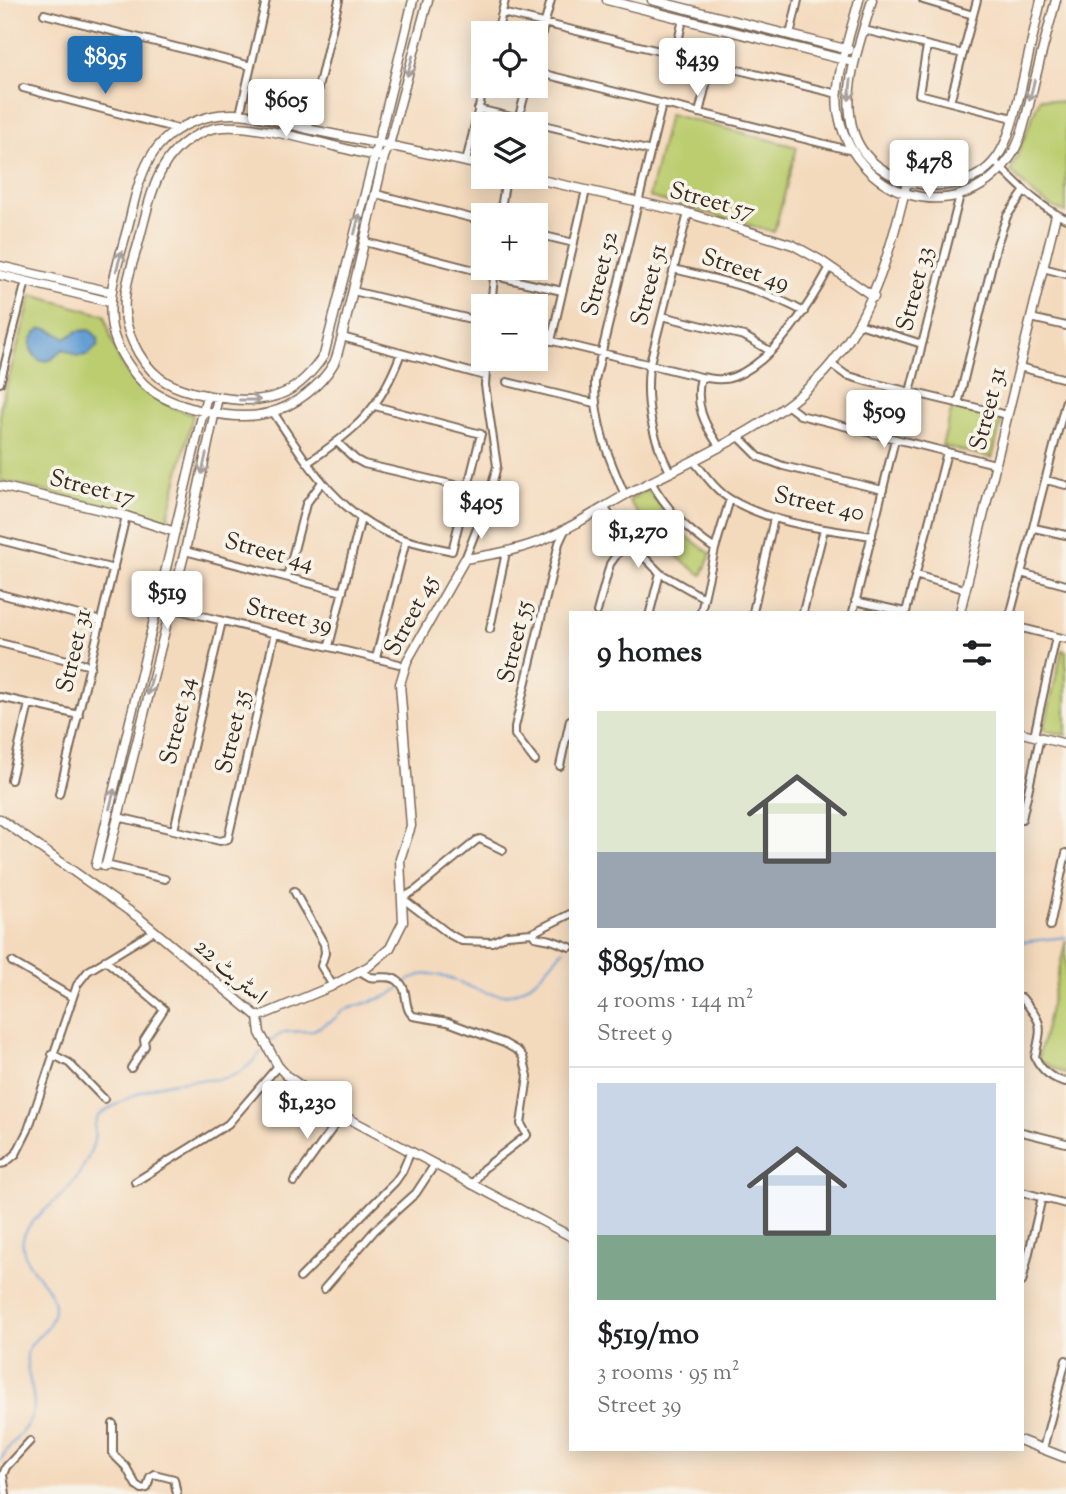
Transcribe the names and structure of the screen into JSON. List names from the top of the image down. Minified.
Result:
{"streets":{"street":["Street 57","Street 49","Street 52","Street 51","Street 33","Street 31","Street 17","Street 40","Street 44","Street 45","Street 39","Street 55","Street 34","Street 35","اسٹریٹ 22"]},"crossings":[["Street 57","Street 52"],["Street 57","Street 51"],["Street 57","Street 45"],["Street 49","Street 51"],["Street 52","Street 45"],["Street 51","Street 45"],["Street 31","Street 17"],["Street 40","Street 45"],["Street 45","Street 55"],["Street 45","اسٹریٹ 22"],["Street 39","Street 34"],["Street 39","Street 35"],["Street 34","Street 35"]],"page":{"map_buttons":["+","−"],"price":["$895","$439","$605","$478","$509","$405","$1,270","$519","$1,230"],"heading":"9 homes","list":[{"name":"$895/mo","note":"4 rooms · 144 m² · Street 9"},{"name":"$519/mo","note":"3 rooms · 95 m² · Street 39"}]}}
